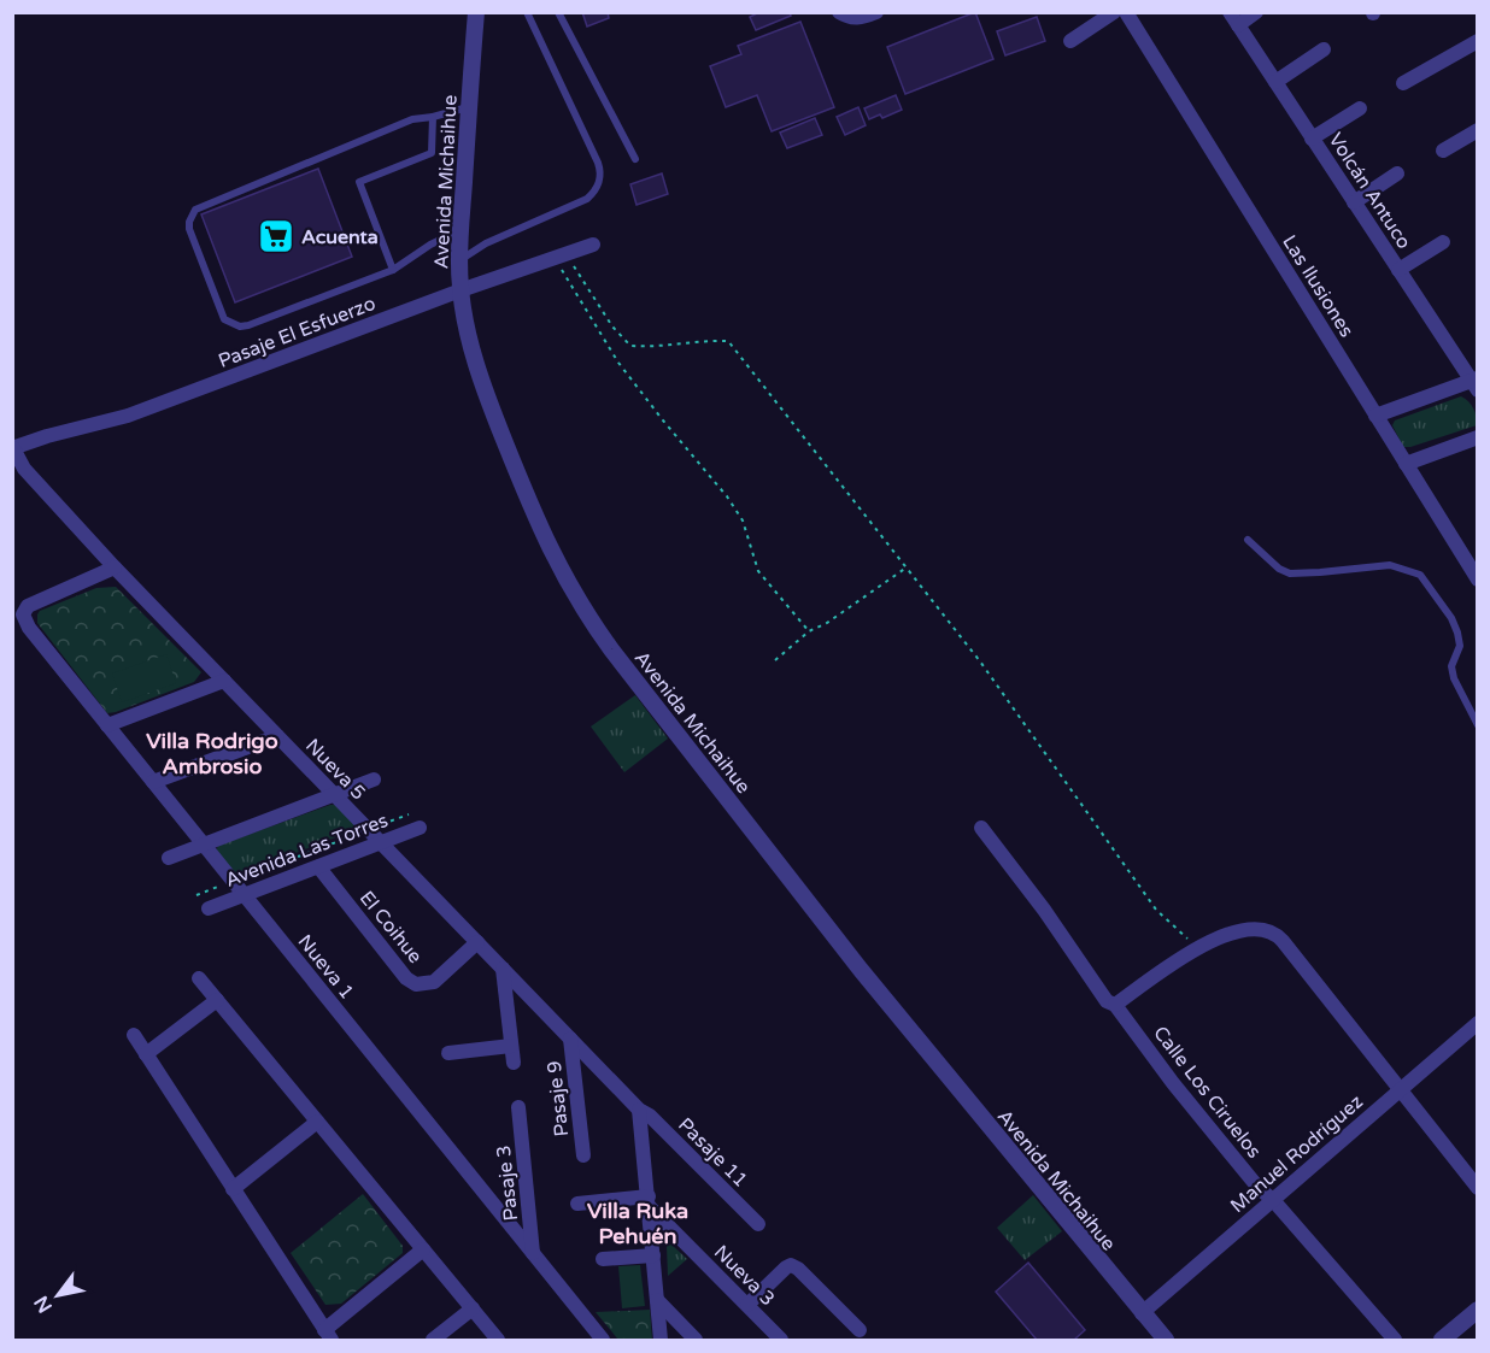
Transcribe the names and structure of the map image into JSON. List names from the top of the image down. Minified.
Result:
{"streets":{"street":["Avenida Michaihue","Volcán Antuco","Las Ilusiones","Pasaje El Esfuerzo","Nueva 5","Avenida Las Torres","El Coihue","Nueva 1","Calle Los Ciruelos","Pasaje 9","Pasaje 11","Manuel Rodríguez","Pasaje 3","Nueva 3"]},"crossings":[["Avenida Michaihue","Pasaje El Esfuerzo"],["Avenida Michaihue","Manuel Rodríguez"],["Pasaje El Esfuerzo","Nueva 5"],["Nueva 5","Avenida Las Torres"],["Nueva 5","El Coihue"],["Nueva 5","Nueva 1"],["Nueva 5","Pasaje 9"],["Nueva 5","Pasaje 11"],["Avenida Las Torres","El Coihue"],["Avenida Las Torres","Nueva 1"],["Nueva 1","Pasaje 3"],["Calle Los Ciruelos","Manuel Rodríguez"]],"districts":["Villa Rodrigo Ambrosio","Villa Ruka Pehuén"],"places":{"supermarket":["Acuenta"]},"north":"bottom left"}
